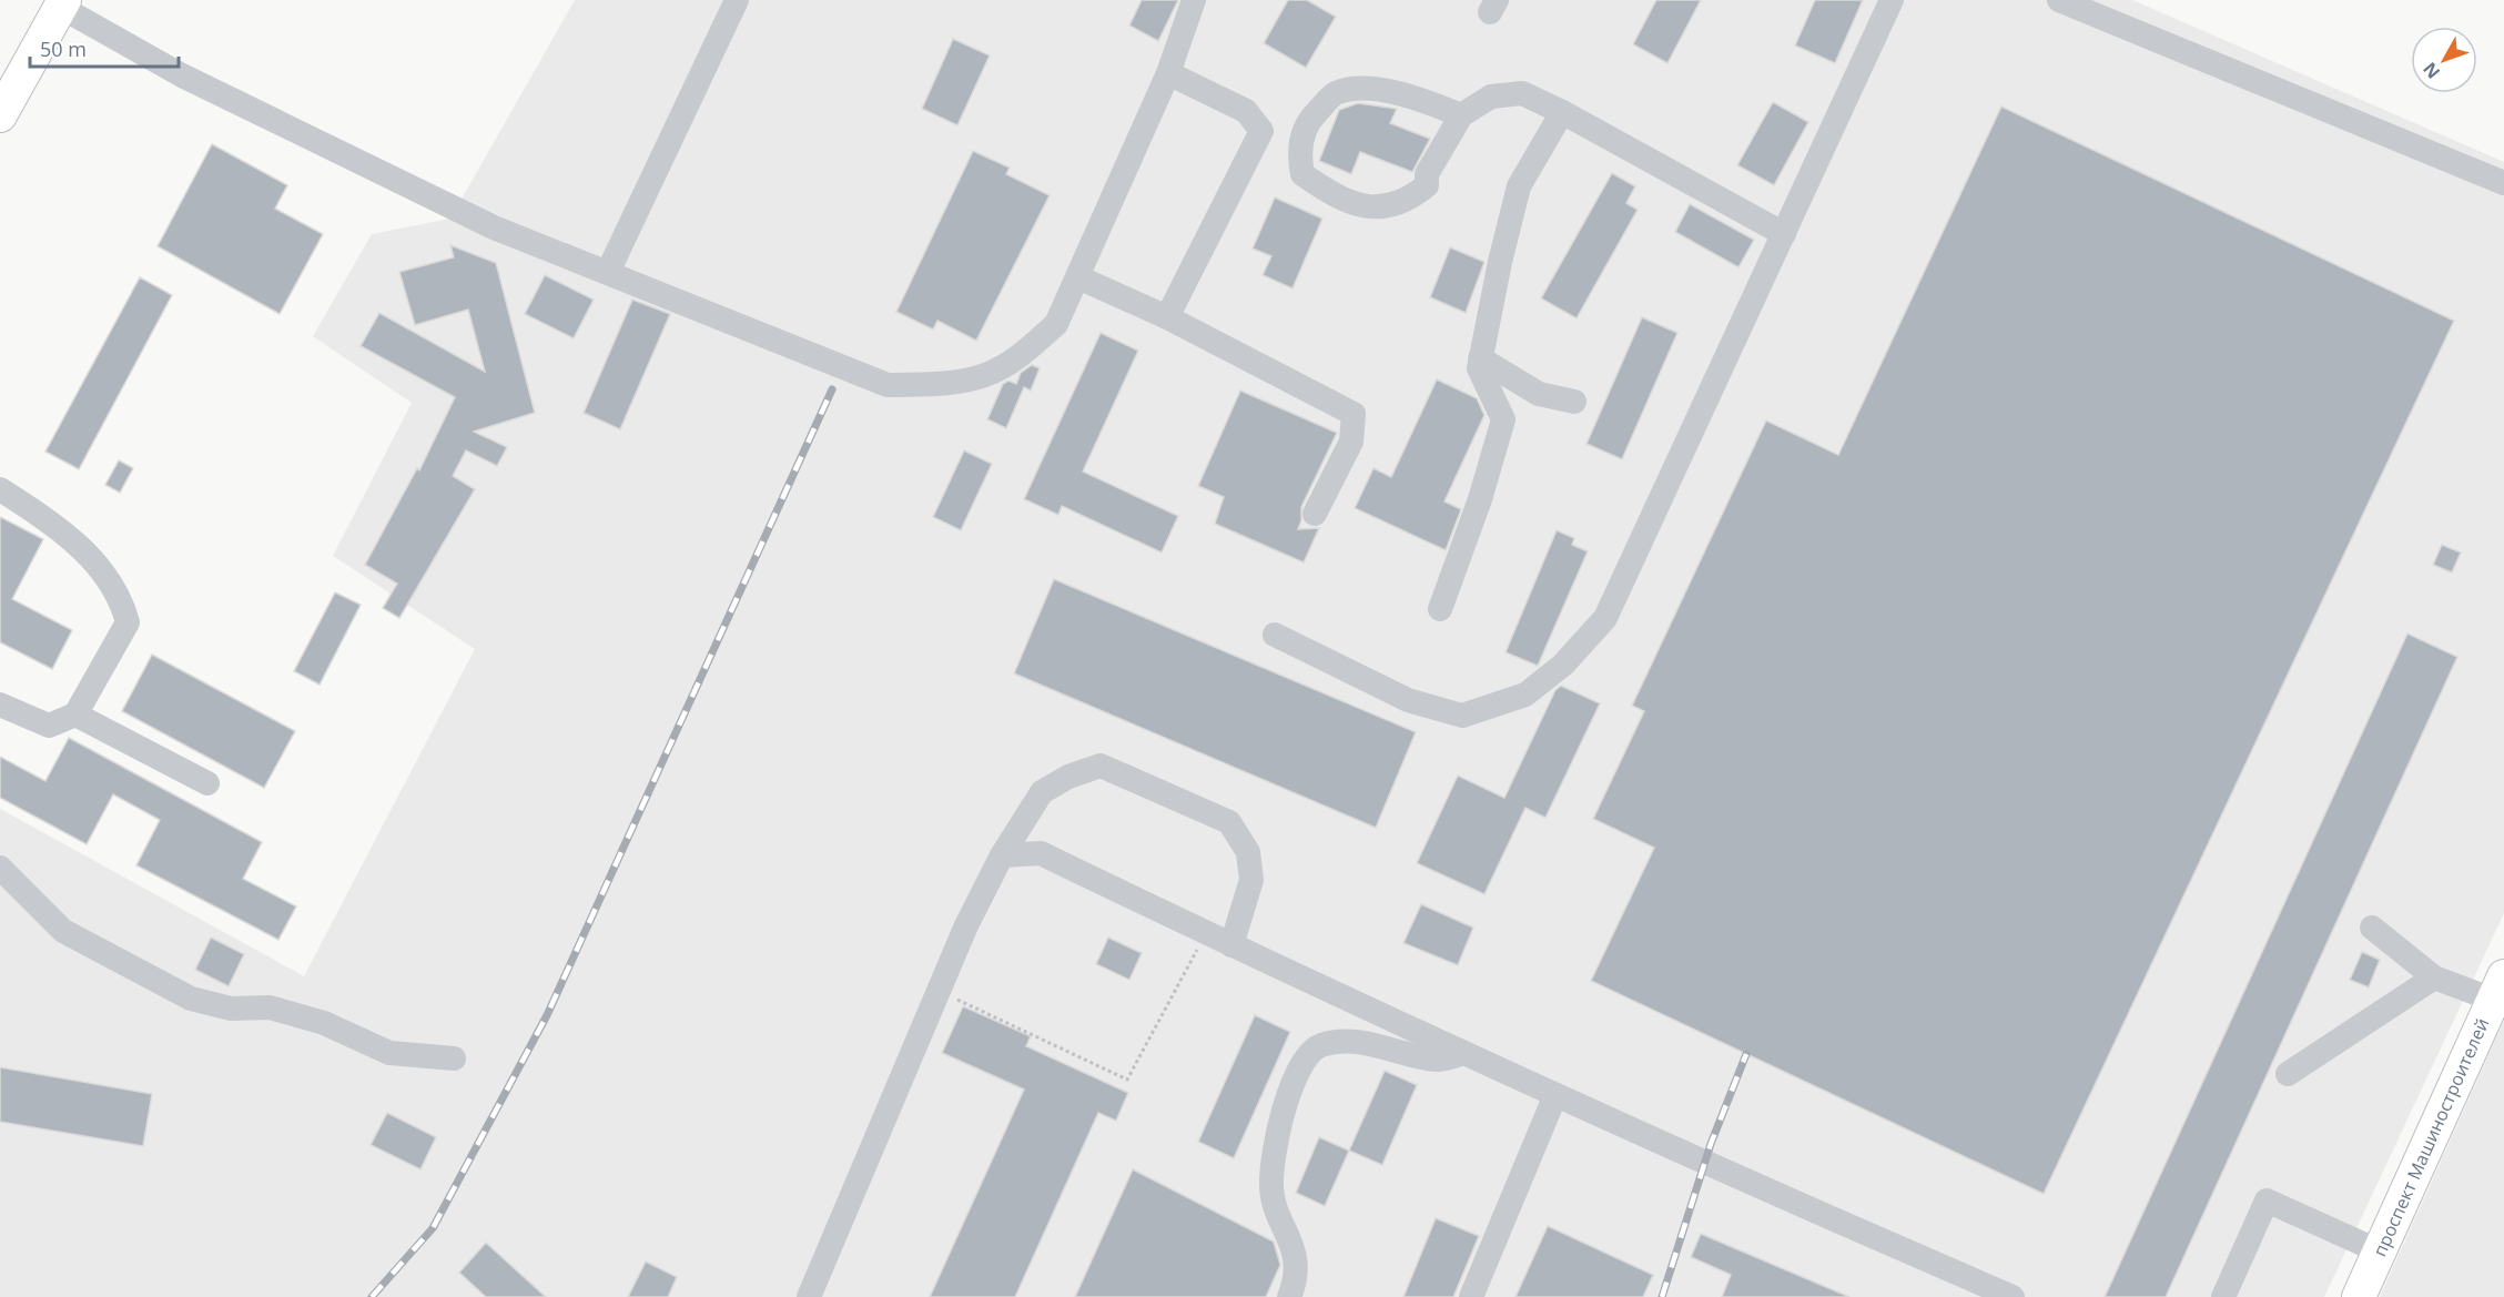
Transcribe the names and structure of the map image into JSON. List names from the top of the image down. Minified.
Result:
{"streets":{"main road":["проспект Машиностроителей"]},"scale_bar":"50 m","north":"bottom left"}
